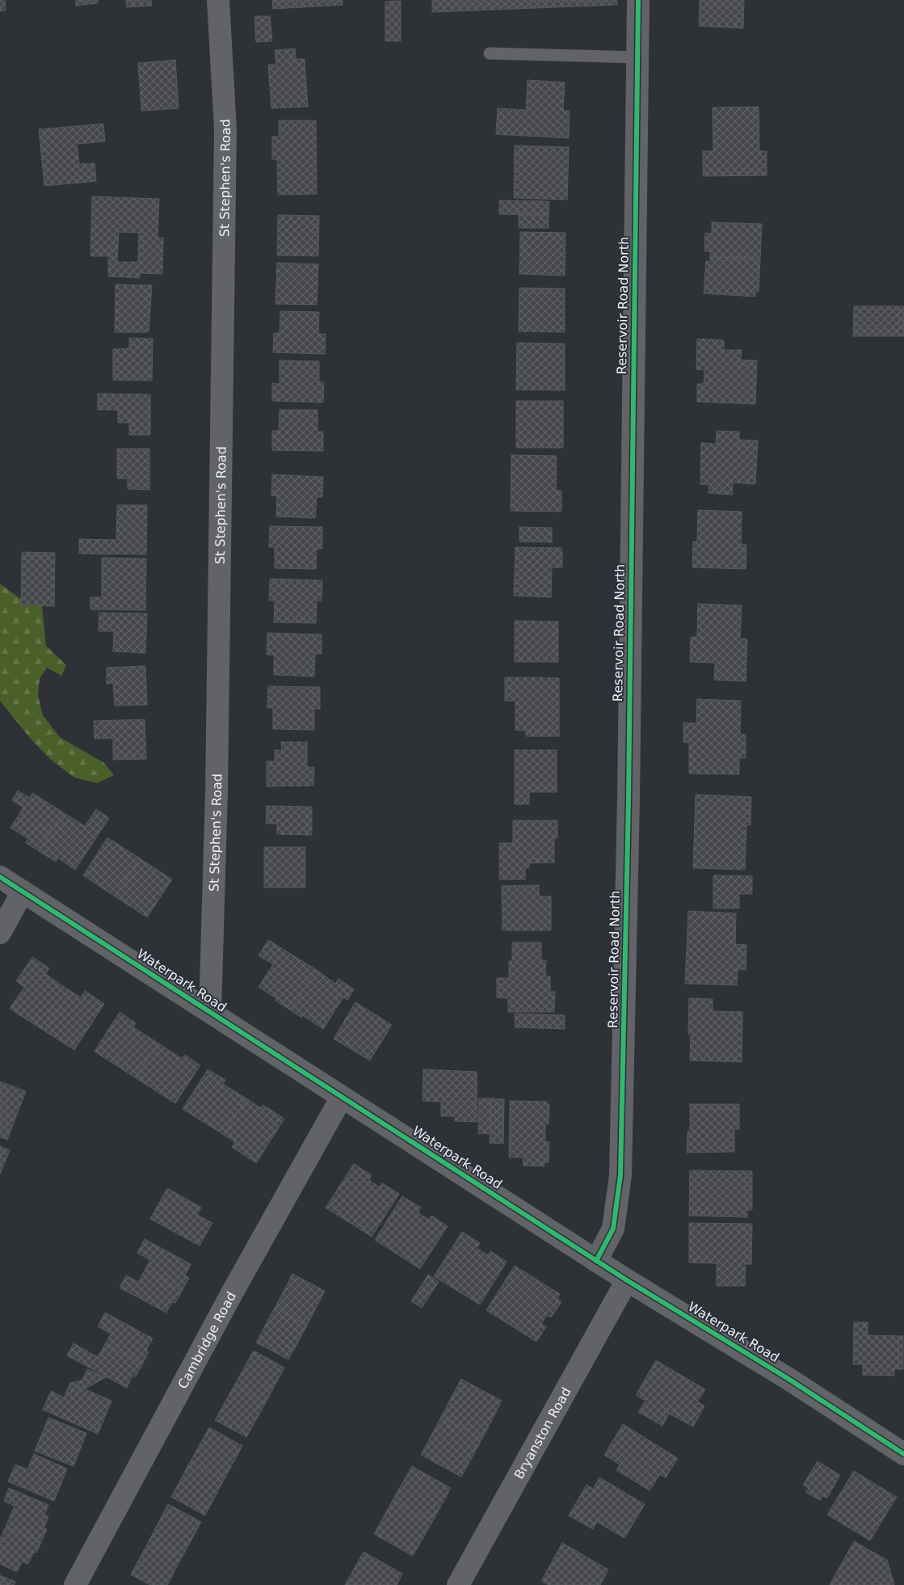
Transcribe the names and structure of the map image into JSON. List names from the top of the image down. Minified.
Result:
{"streets":{"street":["St Stephen's Road","Reservoir Road North","Waterpark Road","Cambridge Road","Bryanston Road"]},"crossings":[["St Stephen's Road","Waterpark Road"],["Reservoir Road North","Waterpark Road"],["Waterpark Road","Cambridge Road"],["Waterpark Road","Bryanston Road"]]}
